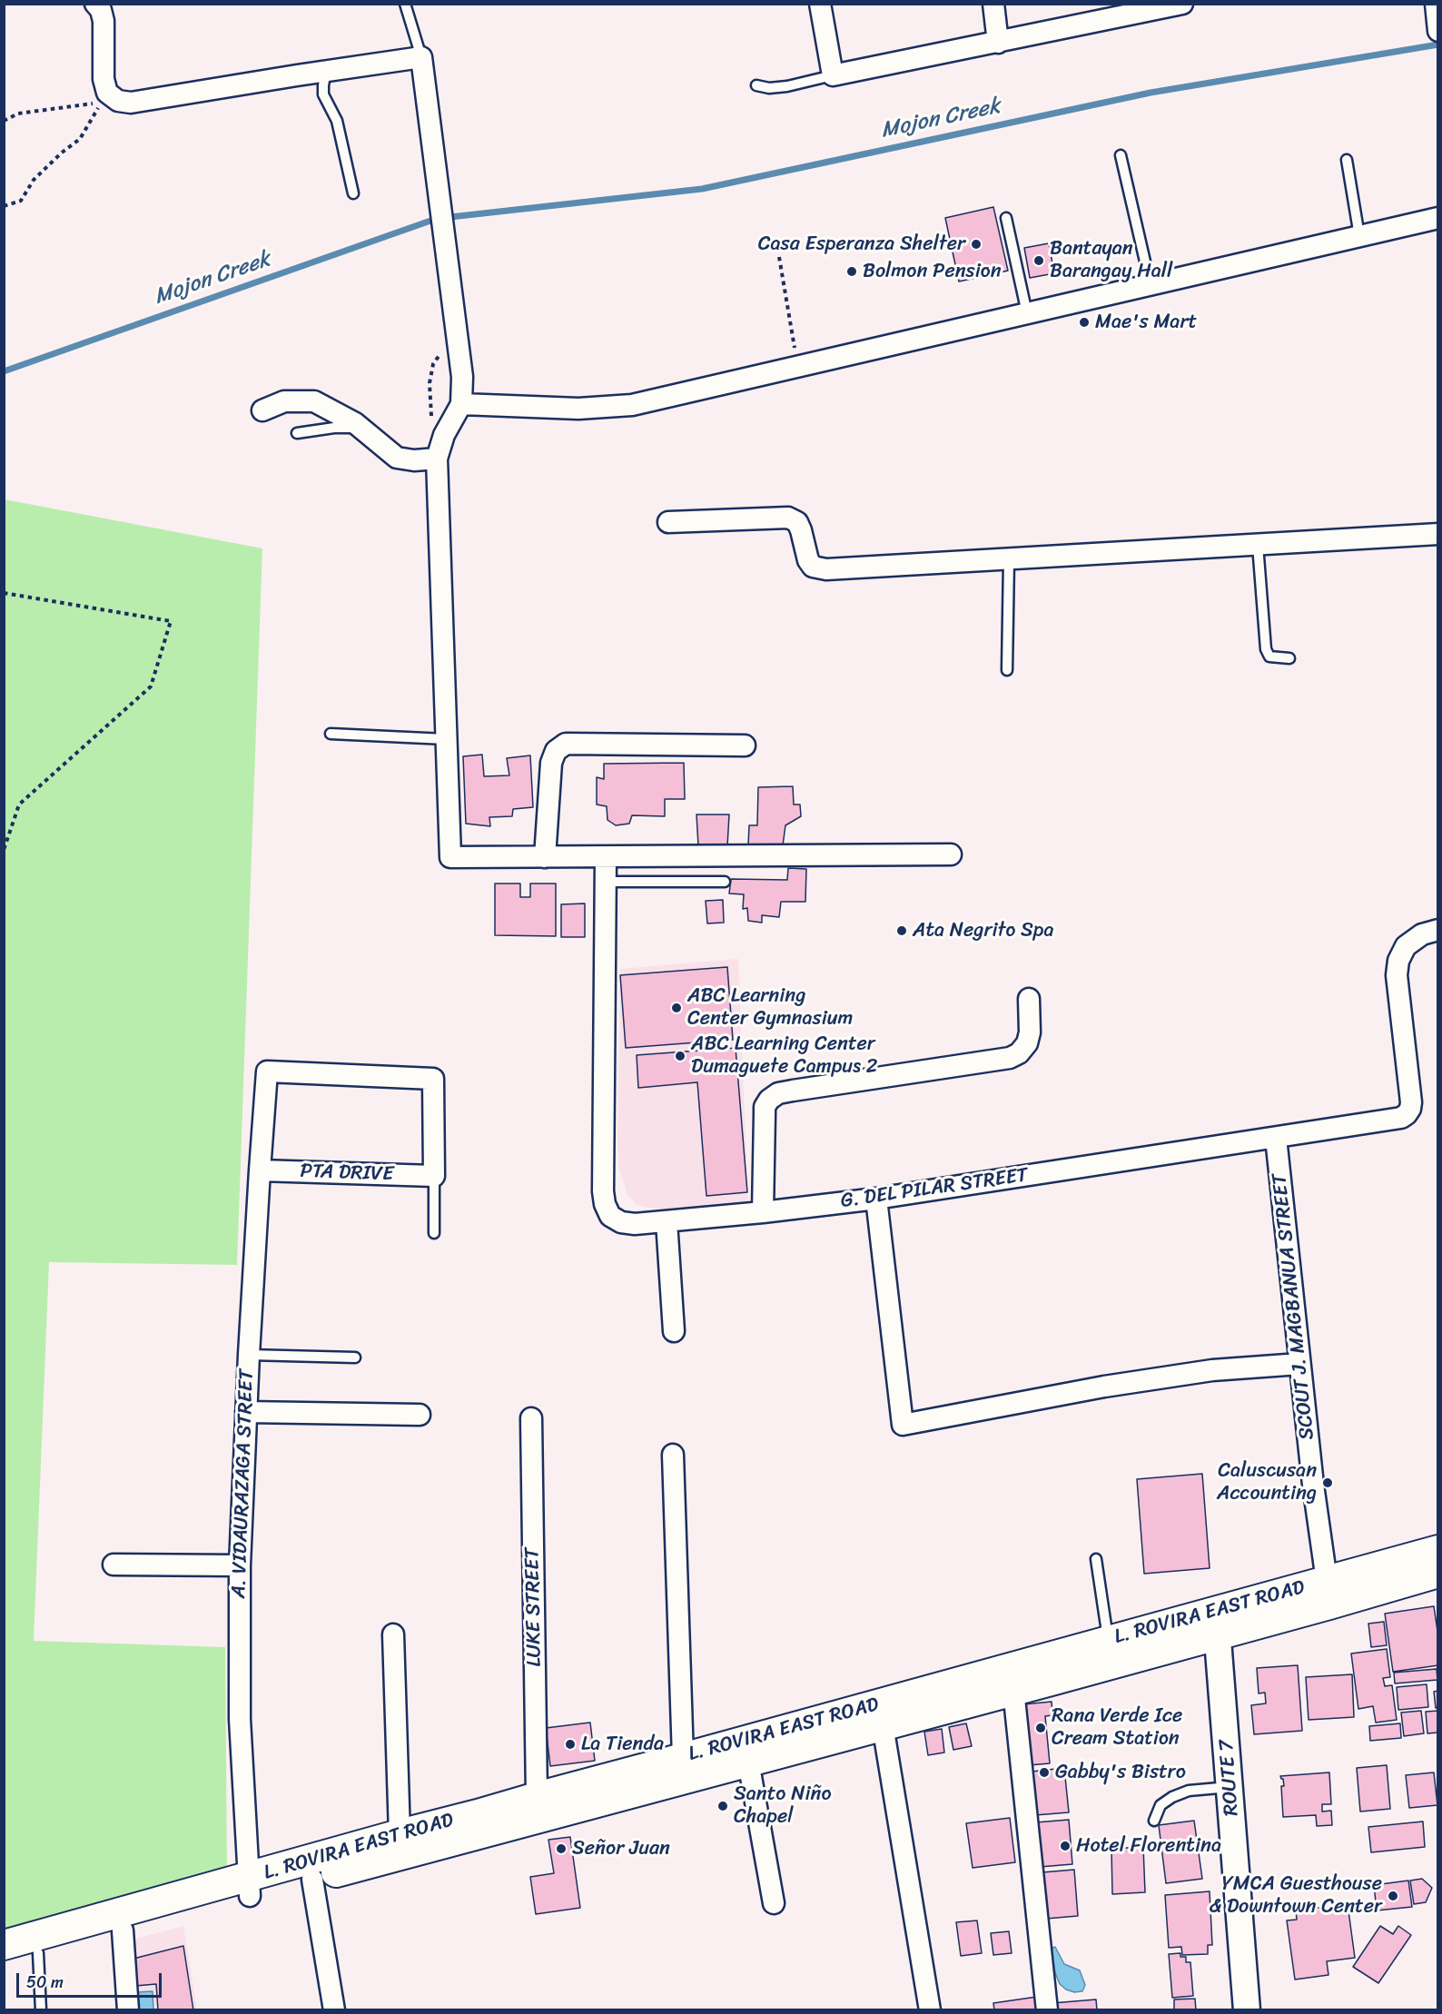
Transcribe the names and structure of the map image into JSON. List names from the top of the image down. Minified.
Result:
{"streets":{"main road":["L. ROVIRA EAST ROAD"],"street":["PTA DRIVE","G. DEL PILAR STREET","SCOUT J. MAGBANUA STREET","A. VIDAURAZAGA STREET","LUKE STREET","ROUTE 7"]},"crossings":[["PTA DRIVE","A. VIDAURAZAGA STREET"],["G. DEL PILAR STREET","SCOUT J. MAGBANUA STREET"],["SCOUT J. MAGBANUA STREET","L. ROVIRA EAST ROAD"],["A. VIDAURAZAGA STREET","L. ROVIRA EAST ROAD"],["LUKE STREET","L. ROVIRA EAST ROAD"],["L. ROVIRA EAST ROAD","ROUTE 7"]],"water":["Mojon Creek"],"places":["Casa Esperanza Shelter","Bantayan Barangay Hall","Bolmon Pension","Mae's Mart","Ata Negrito Spa","ABC Learning Center Gymnasium","ABC Learning Center Dumaguete Campus 2","Caluscusan Accounting","Rana Verde Ice Cream Station","La Tienda","Gabby's Bistro","Santo Niño Chapel","Hotel Florentina","Señor Juan","YMCA Guesthouse & Downtown Center"],"scale_bar":"50 m"}
